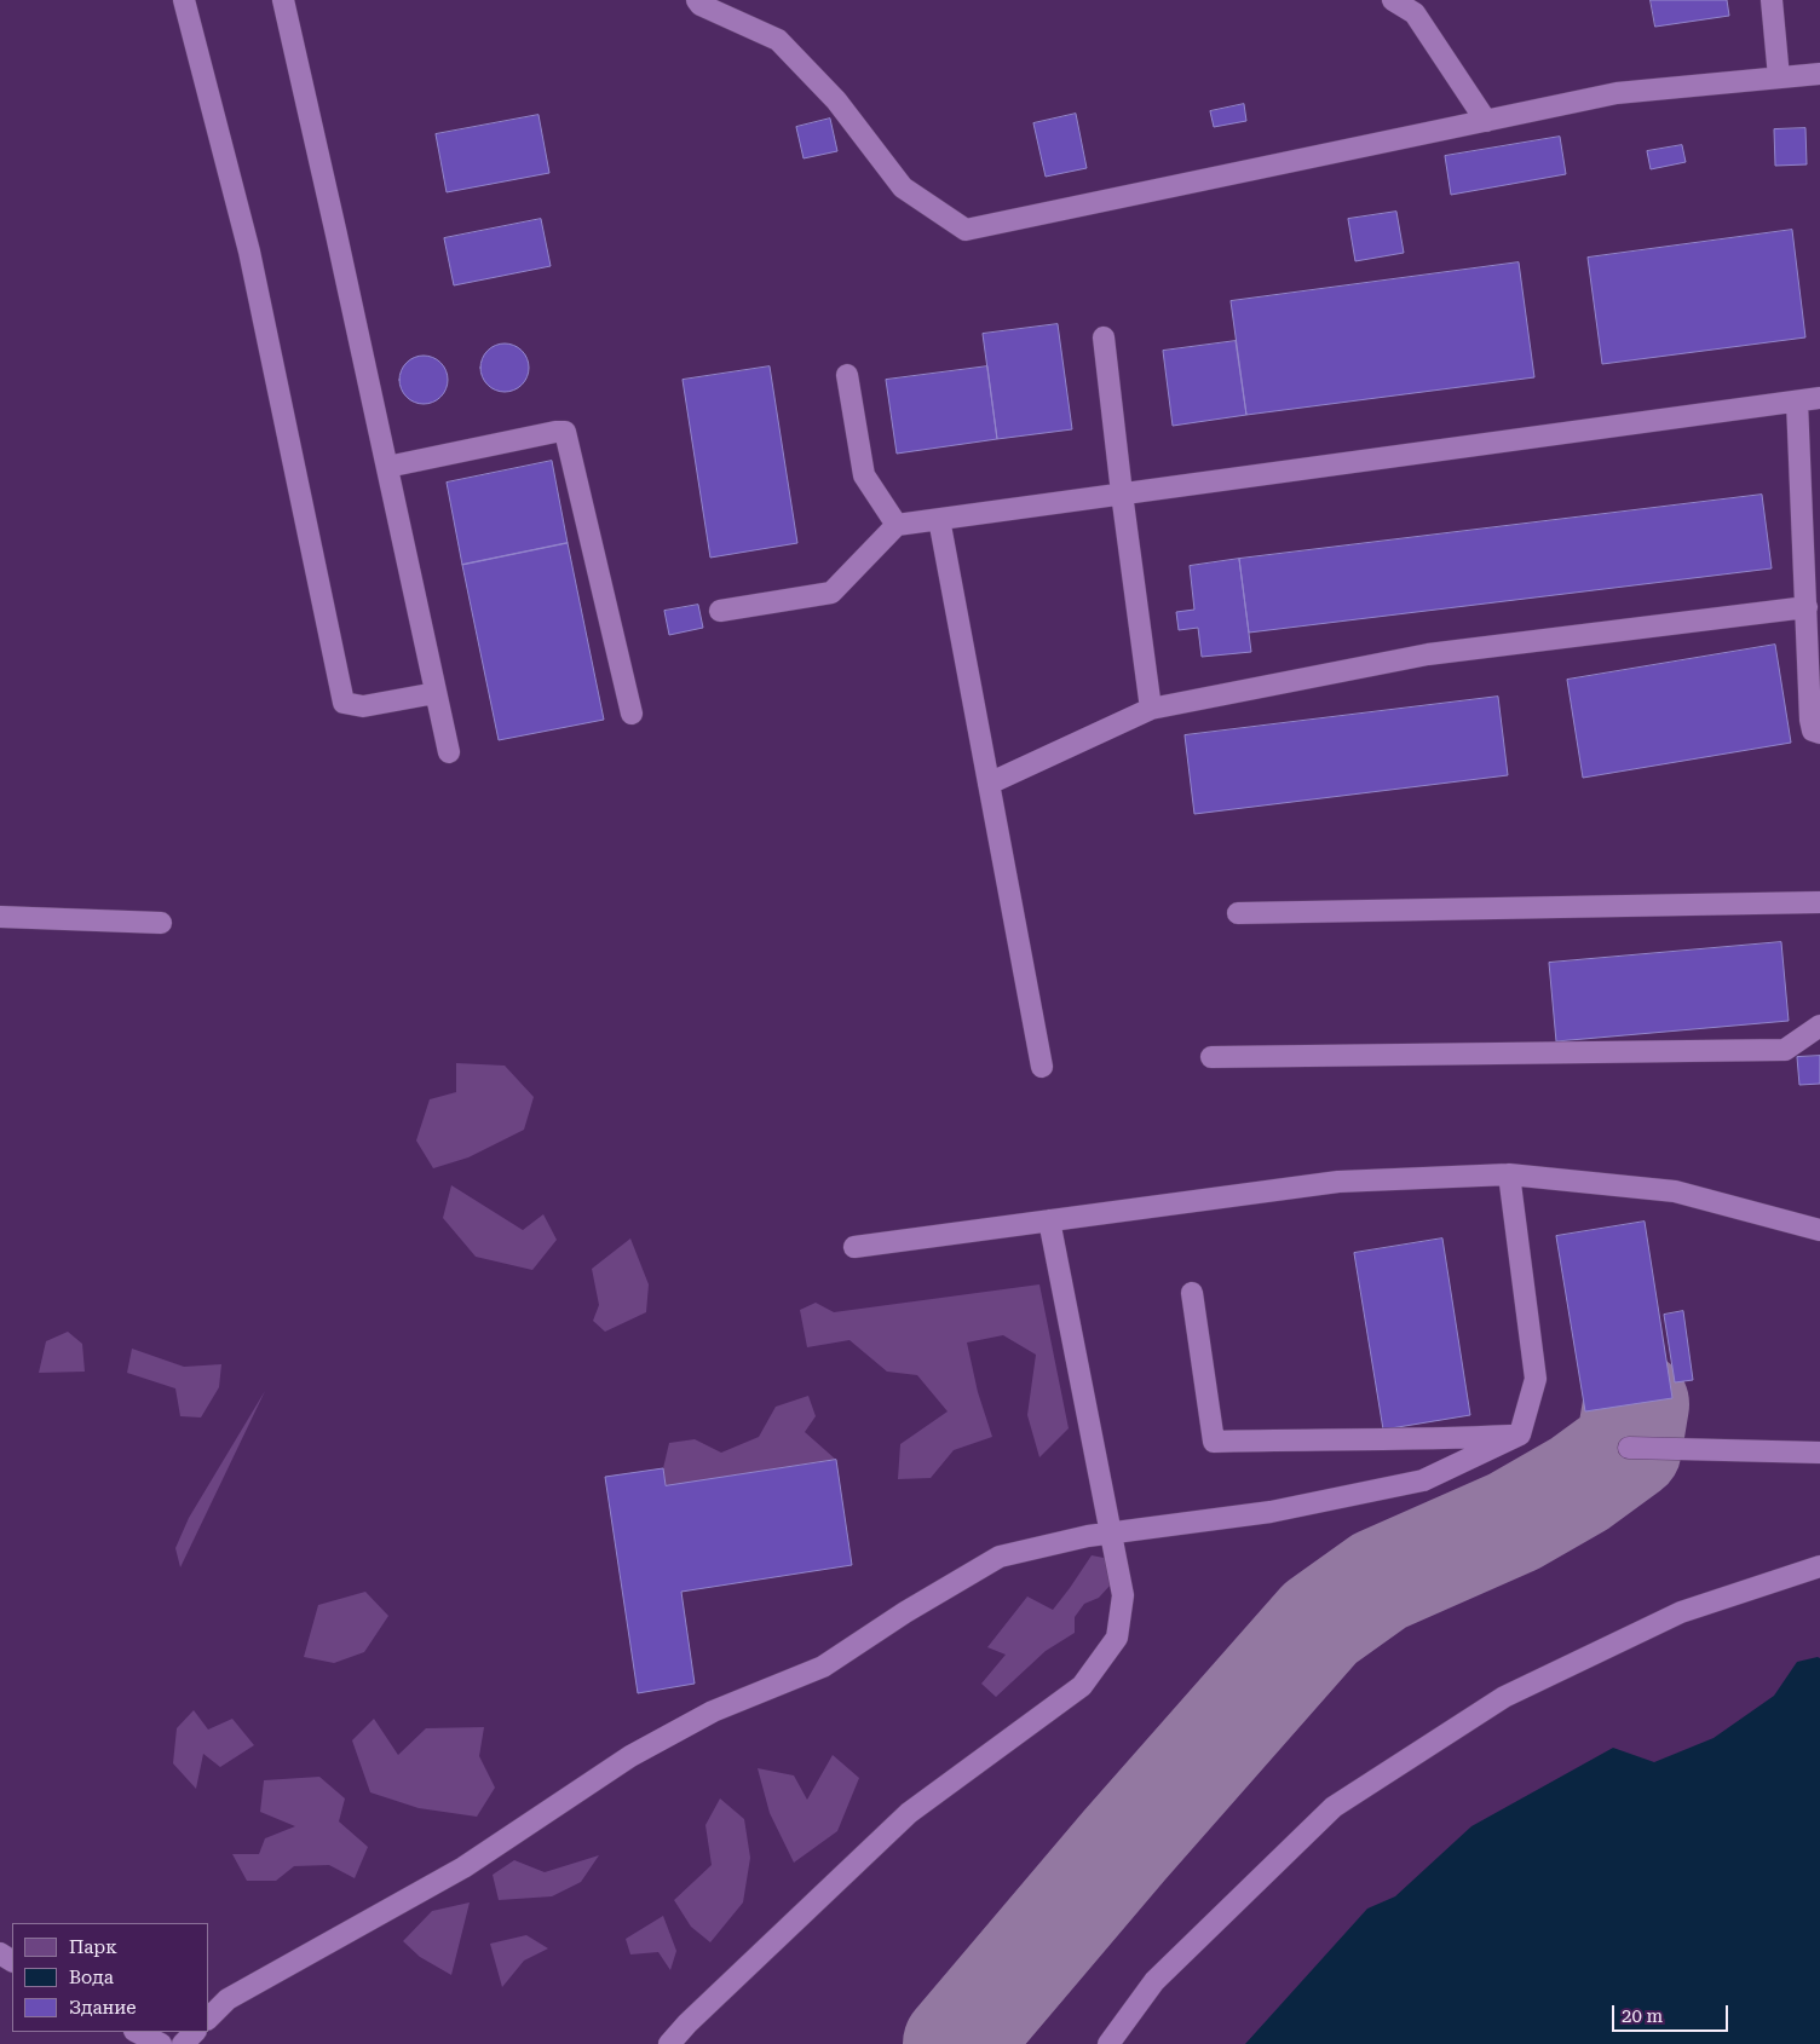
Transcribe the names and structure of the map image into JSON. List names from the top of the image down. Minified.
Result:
{"legend":["Парк","Вода","Здание"],"scale_bar":"20 m"}
